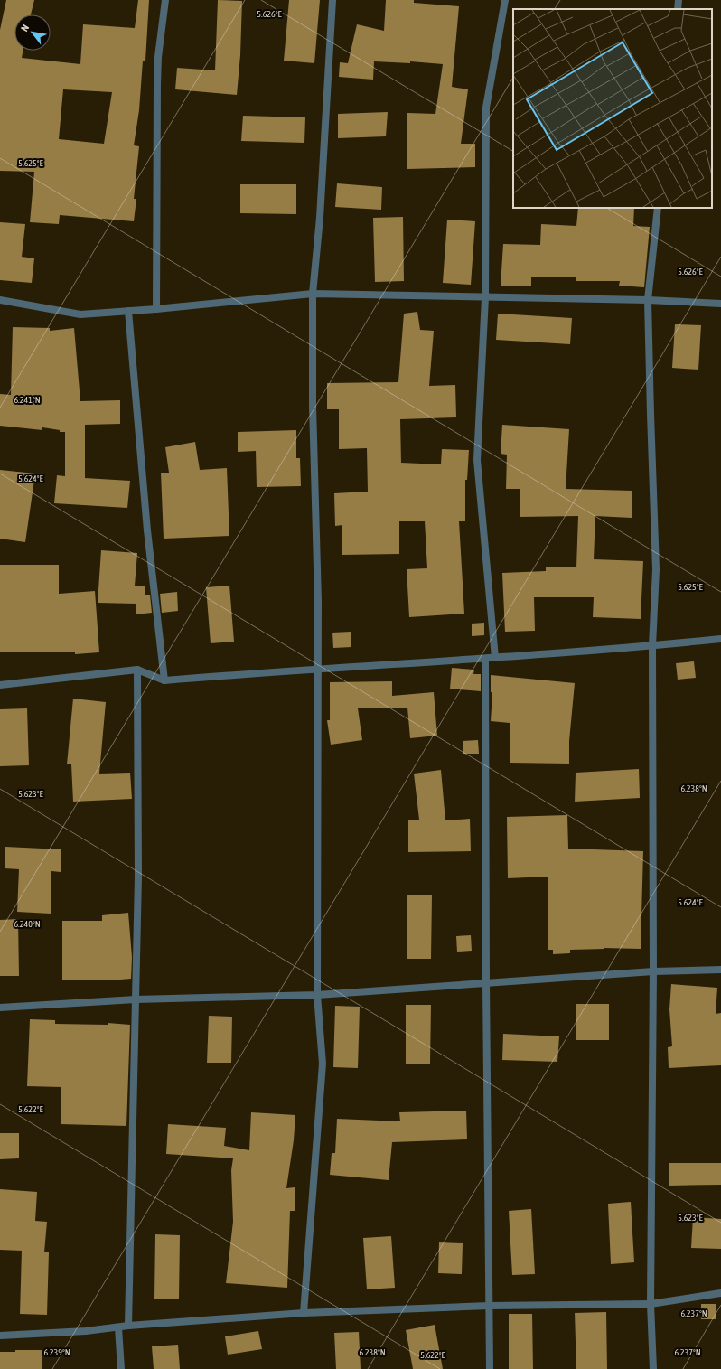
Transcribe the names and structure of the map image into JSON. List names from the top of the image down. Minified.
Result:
{"north":"top left","coordinates":["5.626°E","5.625°E","6.241°N","5.624°E","6.238°N","5.623°E","6.240°N","5.622°E","6.237°N","6.239°N"]}
